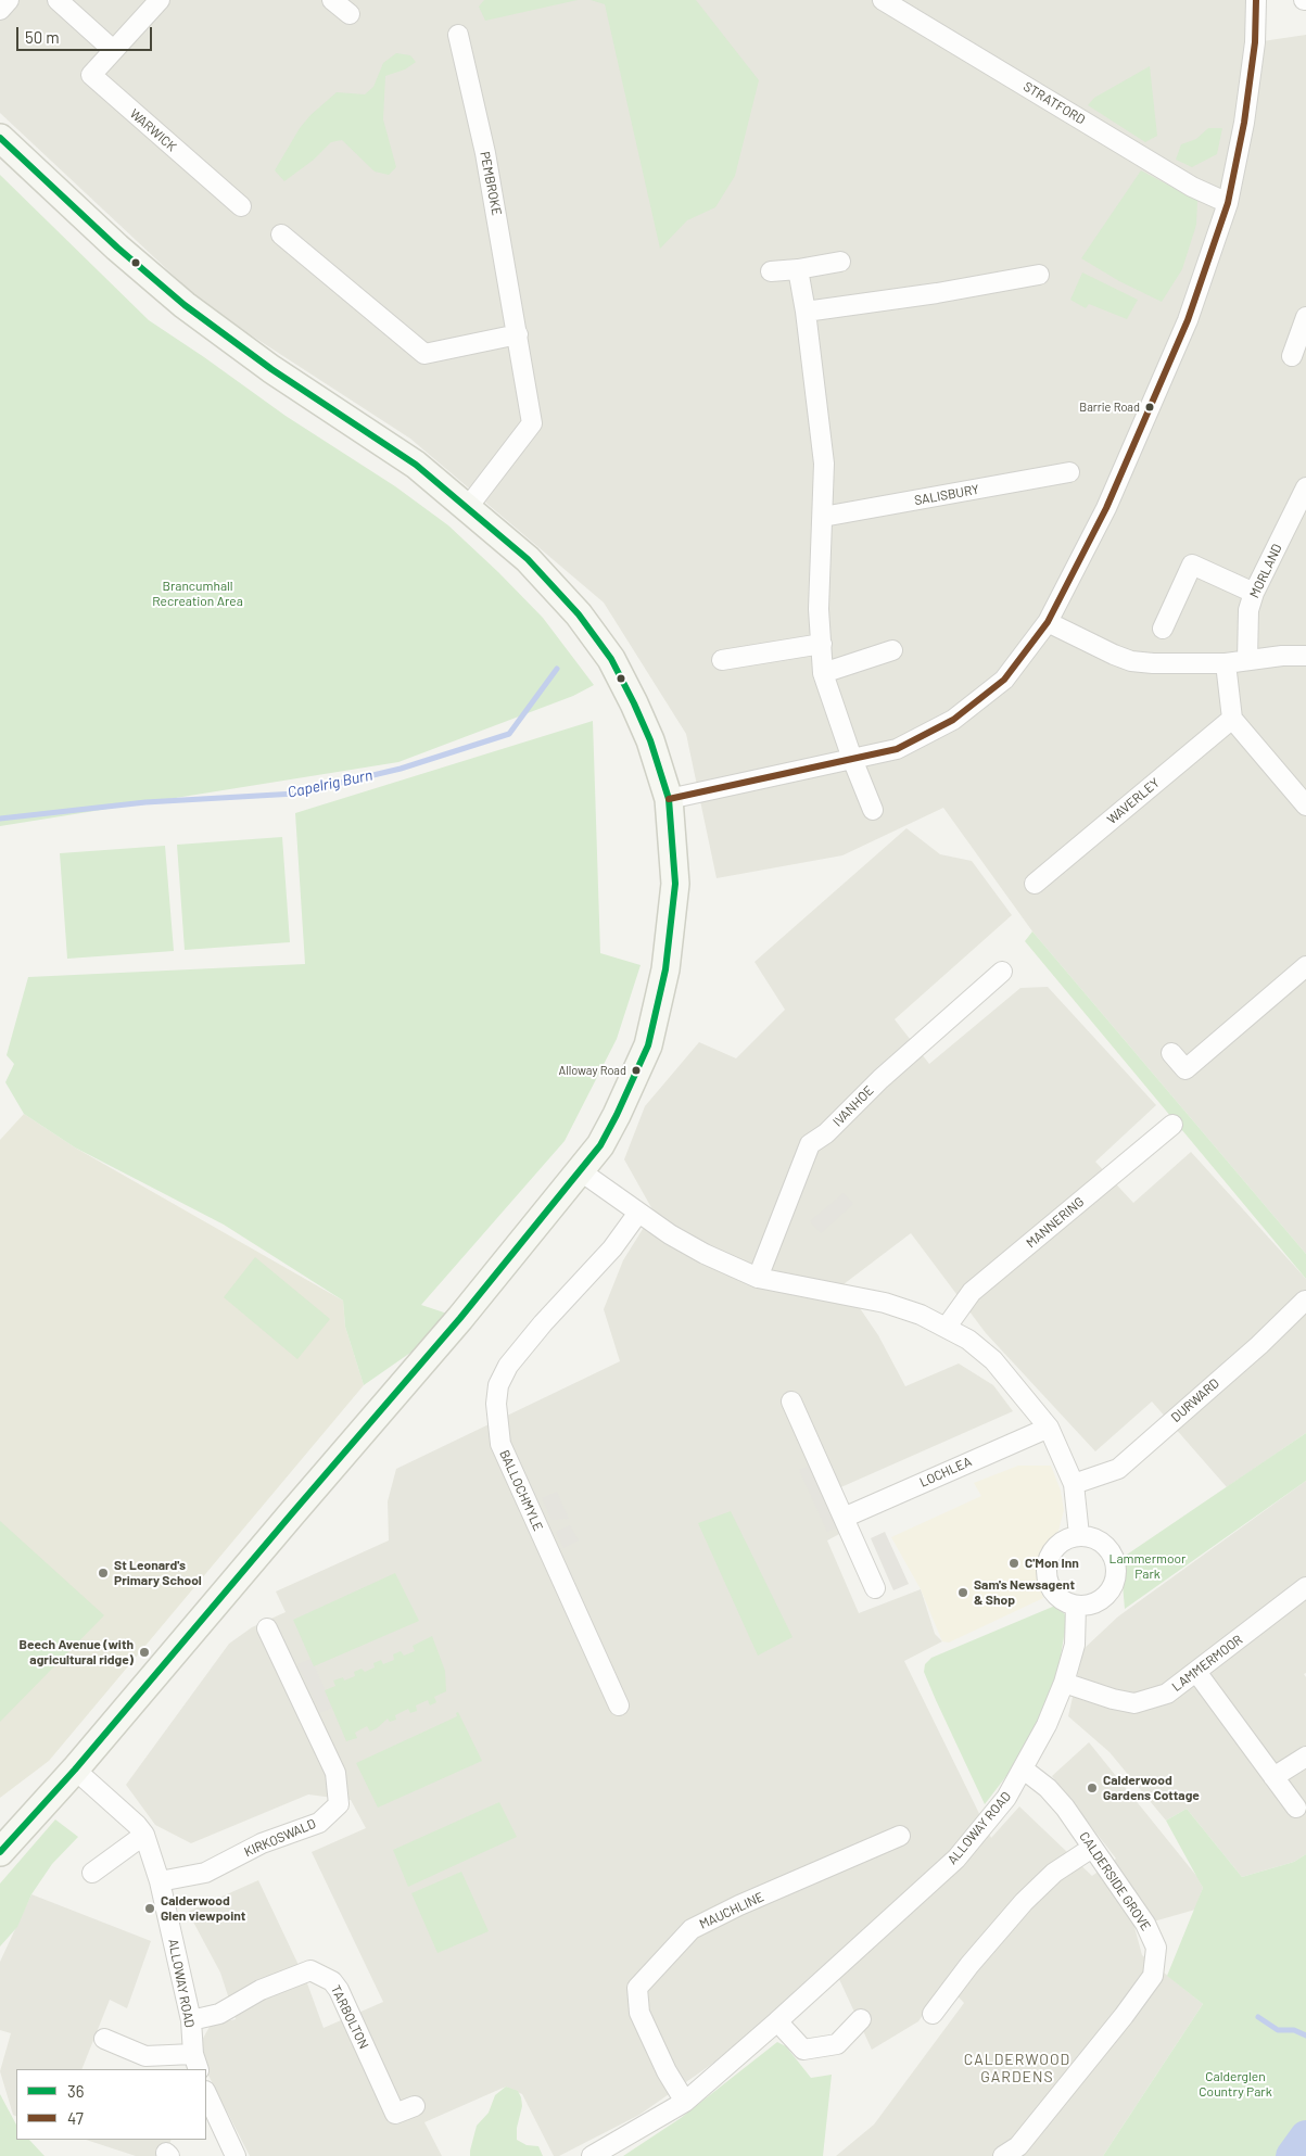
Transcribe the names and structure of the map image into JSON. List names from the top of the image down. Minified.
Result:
{"streets":{"street":["STRATFORD","WARWICK","PEMBROKE","SALISBURY","MORLAND","WAVERLEY","IVANHOE","MANNERING","DURWARD","LOCHLEA","BALLOCHMYLE","LAMMERMOOR","ALLOWAY ROAD","KIRKOSWALD","CALDERSIDE GROVE","MAUCHLINE","TARBOLTON"]},"crossings":[["LAMMERMOOR","ALLOWAY ROAD"],["ALLOWAY ROAD","KIRKOSWALD"],["ALLOWAY ROAD","CALDERSIDE GROVE"],["ALLOWAY ROAD","MAUCHLINE"],["ALLOWAY ROAD","TARBOLTON"]],"districts":["CALDERWOOD GARDENS"],"water":["Capelrig Burn"],"parks":["Brancumhall Recreation Area","Lammermoor Park","Calderglen Country Park"],"places":["Barrie Road","Alloway Road","C'Mon Inn","St Leonard's Primary School","Sam's Newsagent & Shop","Beech Avenue (with agricultural ridge)","Calderwood Gardens Cottage","Calderwood Glen viewpoint"],"lines":["transit line 47","transit line 36"],"legend":["36","47"],"scale_bar":"50 m"}
